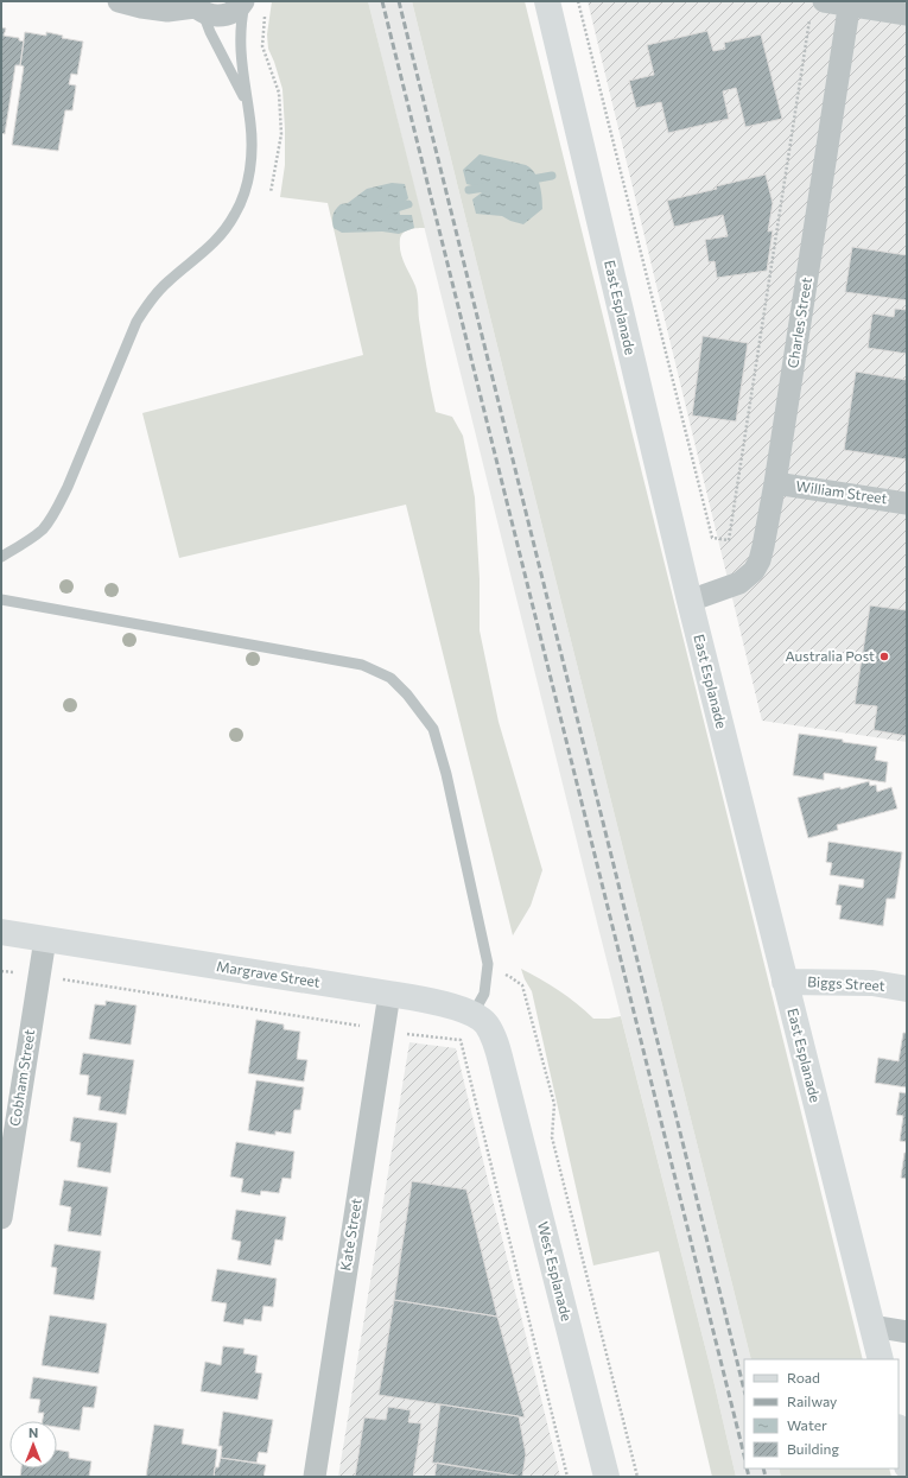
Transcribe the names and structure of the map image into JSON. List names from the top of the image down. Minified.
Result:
{"streets":{"street":["East Esplanade","Charles Street","William Street","Margrave Street","Biggs Street","Cobham Street","Kate Street","West Esplanade"]},"crossings":[["East Esplanade","Charles Street"],["East Esplanade","Biggs Street"],["Charles Street","William Street"],["Margrave Street","Cobham Street"],["Margrave Street","Kate Street"],["Margrave Street","West Esplanade"]],"places":["Australia Post"],"legend":["Road","Railway","Water","Building"],"north":"top"}
